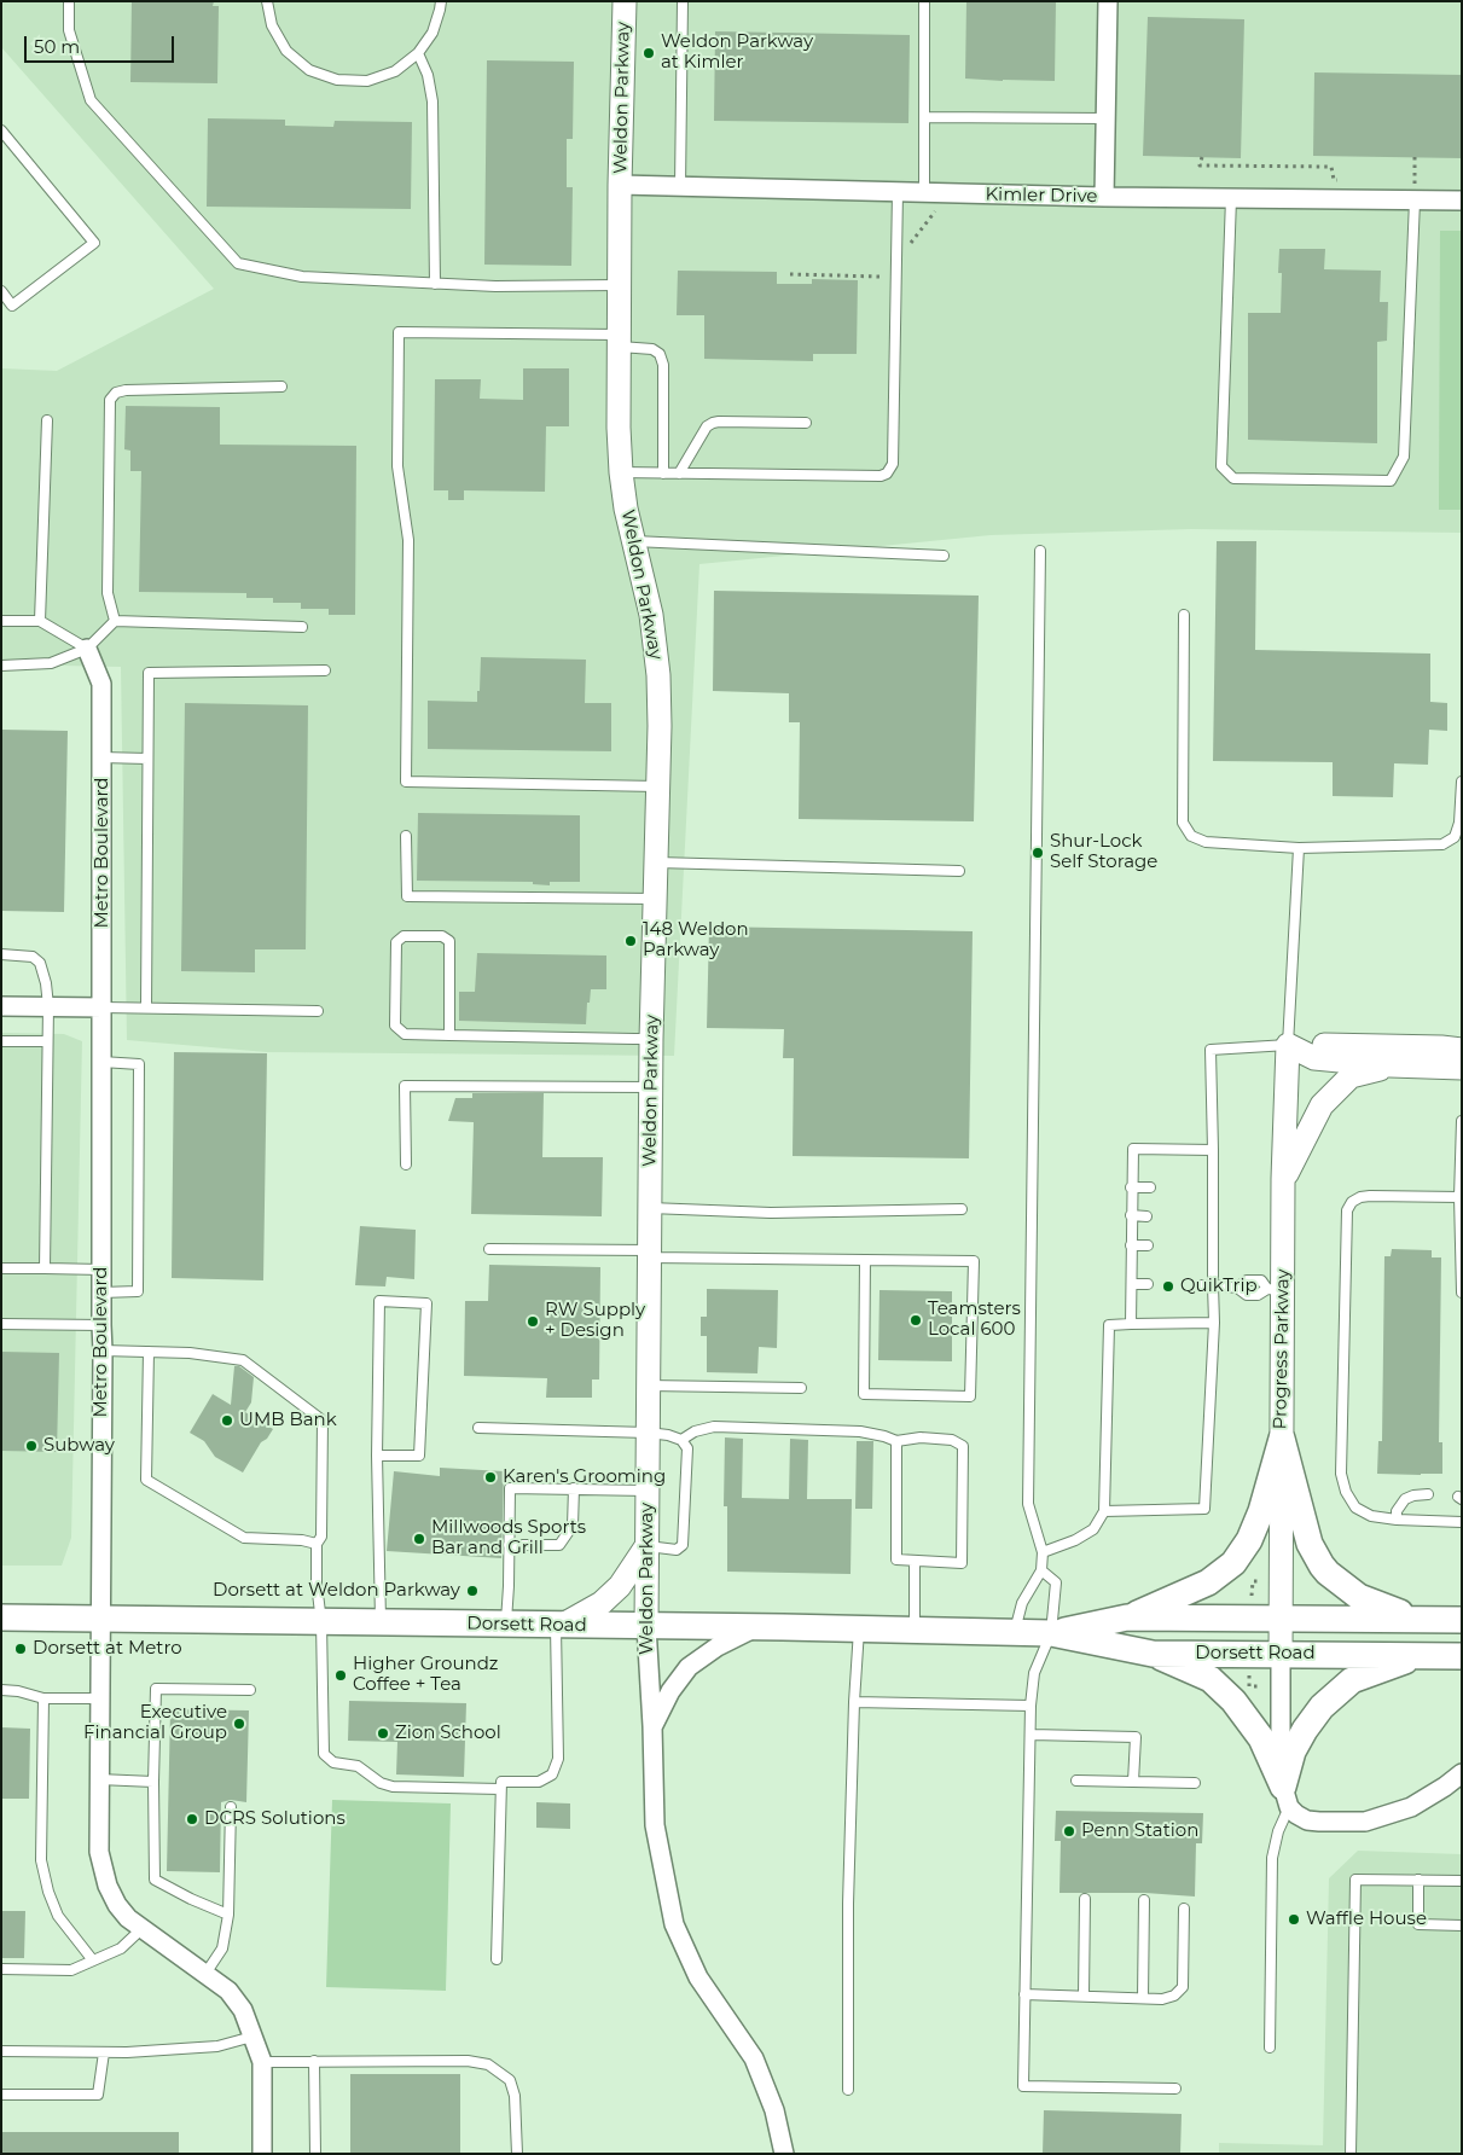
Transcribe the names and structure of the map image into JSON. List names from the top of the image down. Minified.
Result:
{"streets":{"main road":["Dorsett Road"],"street":["Weldon Parkway","Kimler Drive","Metro Boulevard","Progress Parkway"]},"crossings":[["Weldon Parkway","Kimler Drive"],["Weldon Parkway","Dorsett Road"],["Metro Boulevard","Dorsett Road"],["Progress Parkway","Dorsett Road"]],"places":["Weldon Parkway at Kimler","Shur-Lock Self Storage","148 Weldon Parkway","QuikTrip","Teamsters Local 600","RW Supply + Design","UMB Bank","Subway","Karen's Grooming","Millwoods Sports Bar and Grill","Dorsett at Weldon Parkway","Dorsett at Metro","Higher Groundz Coffee + Tea","Executive Financial Group","Zion School","DCRS Solutions","Penn Station","Waffle House"],"scale_bar":"50 m"}
